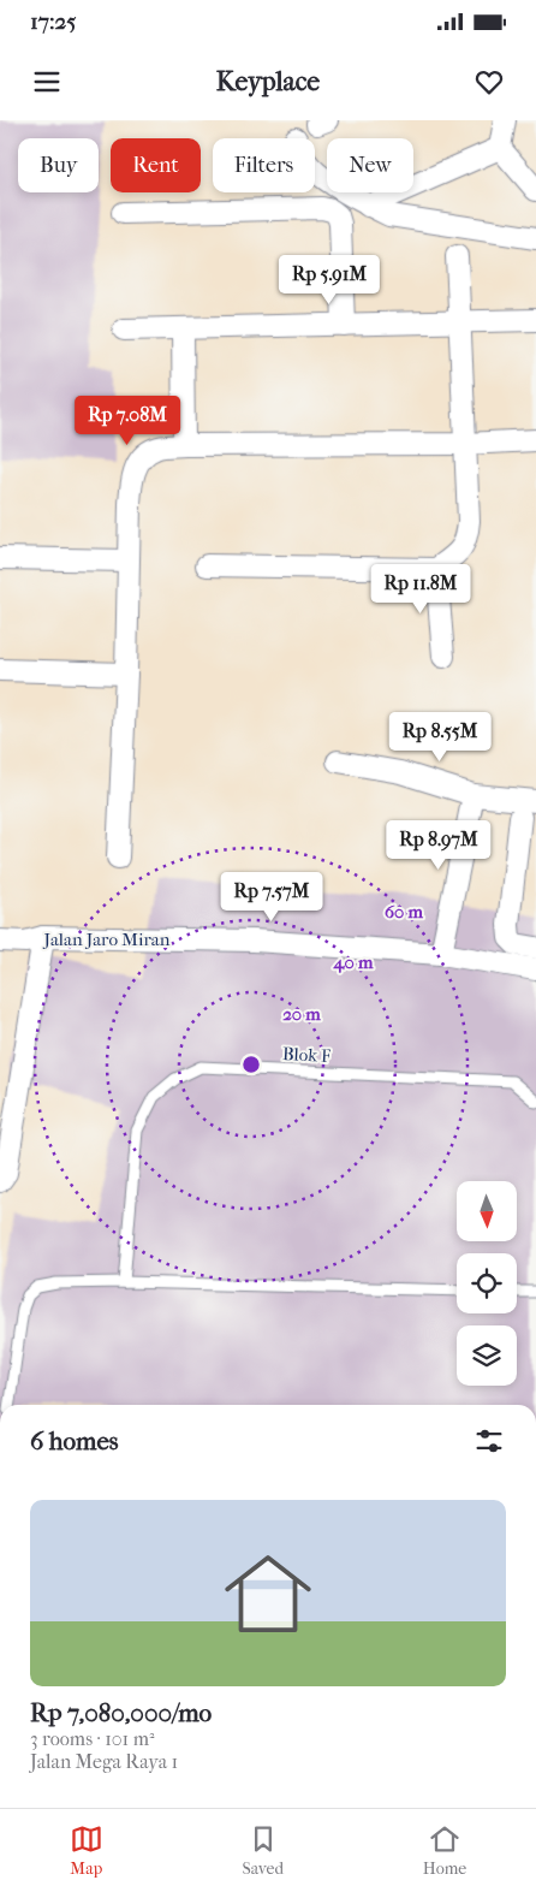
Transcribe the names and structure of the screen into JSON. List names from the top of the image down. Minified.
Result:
{"streets":{"street":["Jalan Jaro Miran"],"lane":["Blok F"]},"north":"bottom","page":{"status":"17:25","header":"Keyplace","chip":["Buy","Rent","Filters","New"],"price":["Rp 5.91M","Rp 7.08M","Rp 11.8M","Rp 8.55M","Rp 8.97M","Rp 7.57M"],"heading":"6 homes","list":[{"name":"Rp 7,080,000/mo","note":"3 rooms · 101 m² · Jalan Mega Raya 1"}],"tabs":["Map","Saved","Home"]},"rings":["60 m","40 m","20 m"]}
